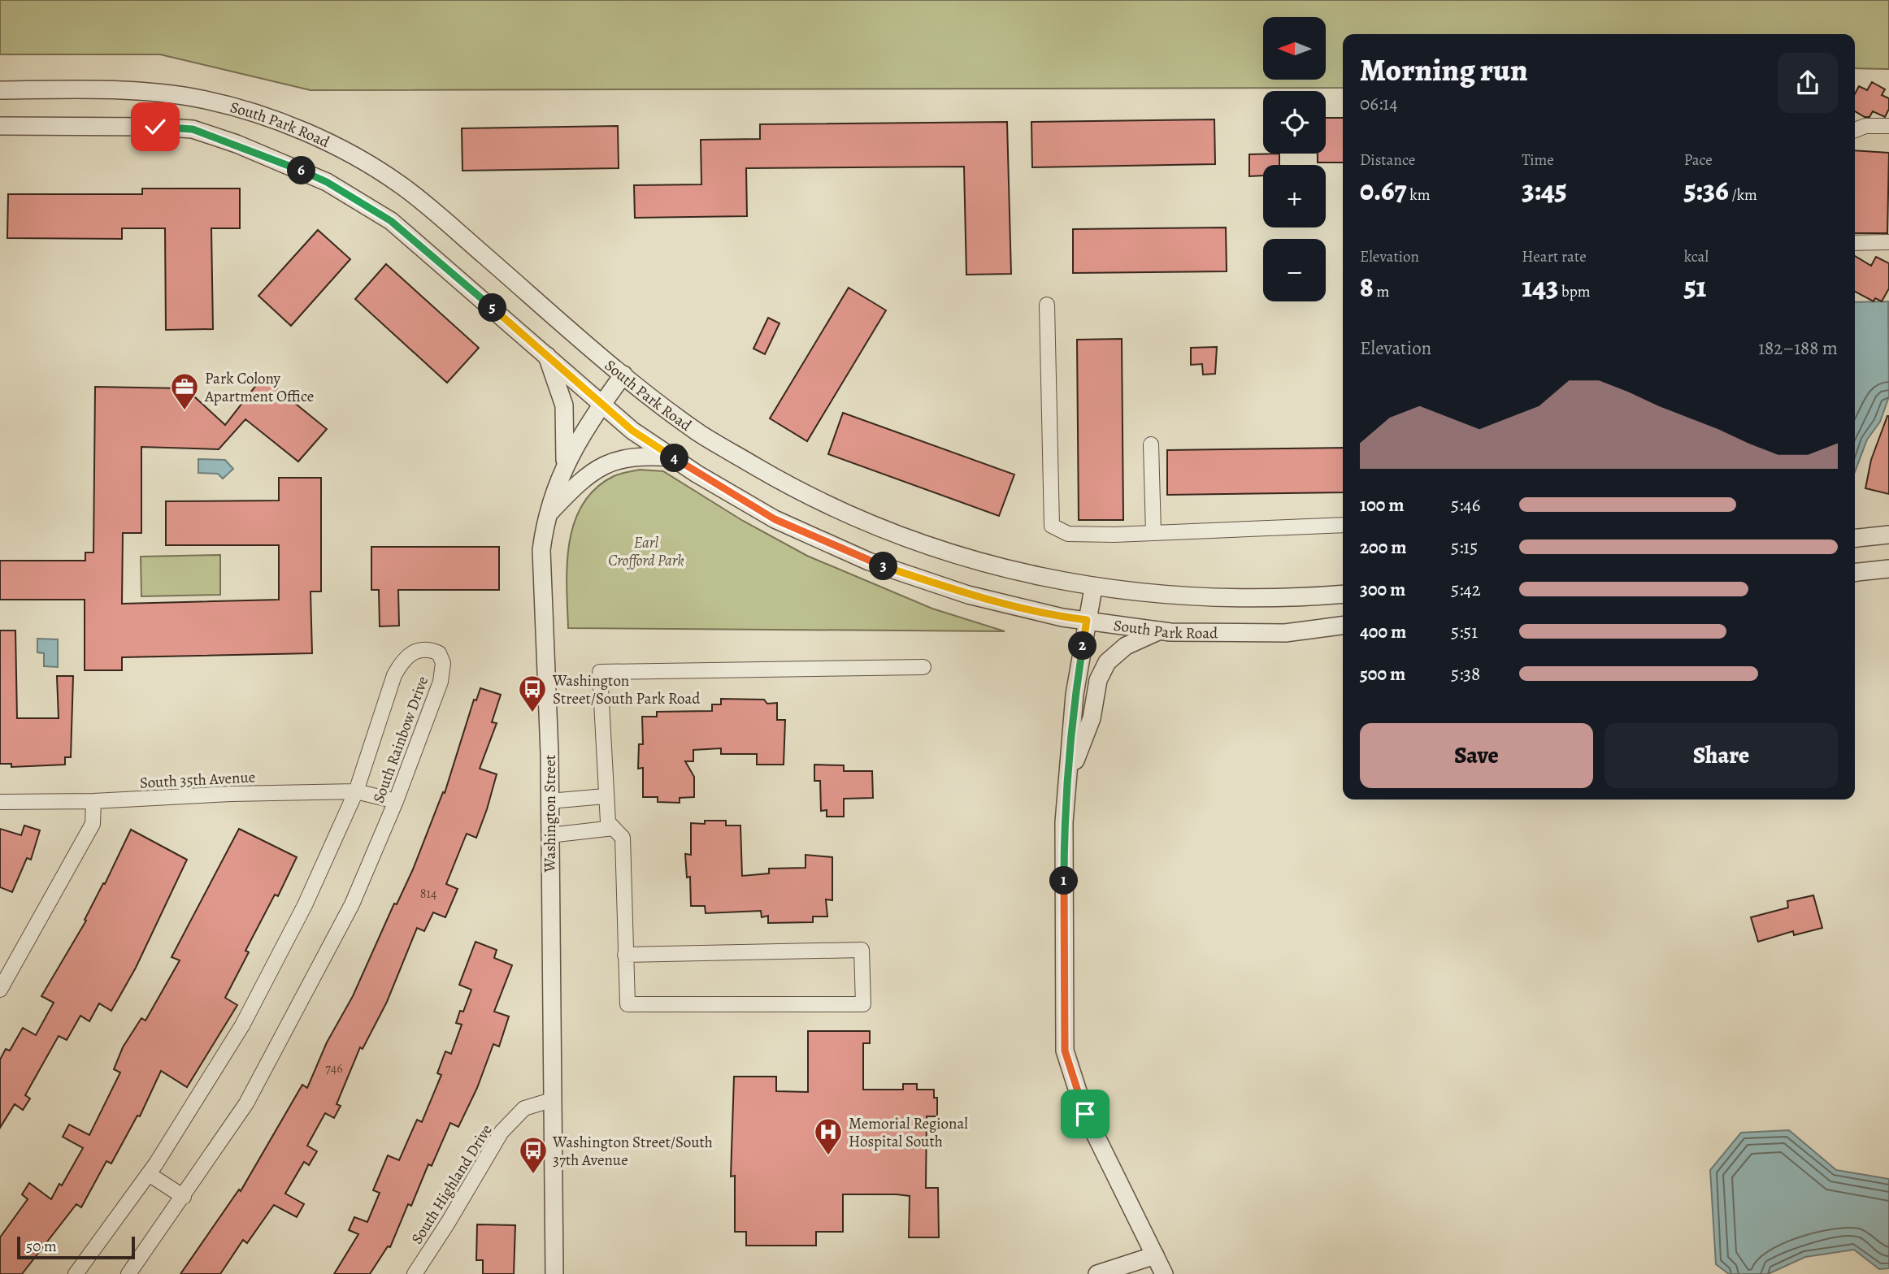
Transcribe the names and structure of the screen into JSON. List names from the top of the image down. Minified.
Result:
{"streets":{"street":["South Park Road","South Rainbow Drive","South 35th Avenue","Washington Street","South Highland Drive"]},"crossings":[["South Park Road","Washington Street"],["South Rainbow Drive","South 35th Avenue"],["Washington Street","South Highland Drive"]],"parks":["Earl Crofford Park"],"places":{"office":["Park Colony Apartment Office"],"bus stop":["Washington Street/South Park Road","Washington Street/South 37th Avenue"],"hospital":["Memorial Regional Hospital South"]},"house_numbers":["814","746"],"scale_bar":"50 m","north":"left","page":{"map_buttons":["+","−"],"heading":["Morning run","06:14"],"stats":[["Distance","0.67 km"],["Time","3:45"],["Pace","5:36 /km"],["Elevation","8 m"],["Heart rate","143 bpm"],["kcal","51"]],"pins":["6","5","4","3","2","1"],"chart":["Elevation","182–188 m"],"list":[{"name":"100 m","note":"5:46"},{"name":"200 m","note":"5:15"},{"name":"300 m","note":"5:42"},{"name":"400 m","note":"5:51"},{"name":"500 m","note":"5:38"}],"buttons":["Save","Share"],"scale":"50 m"}}
